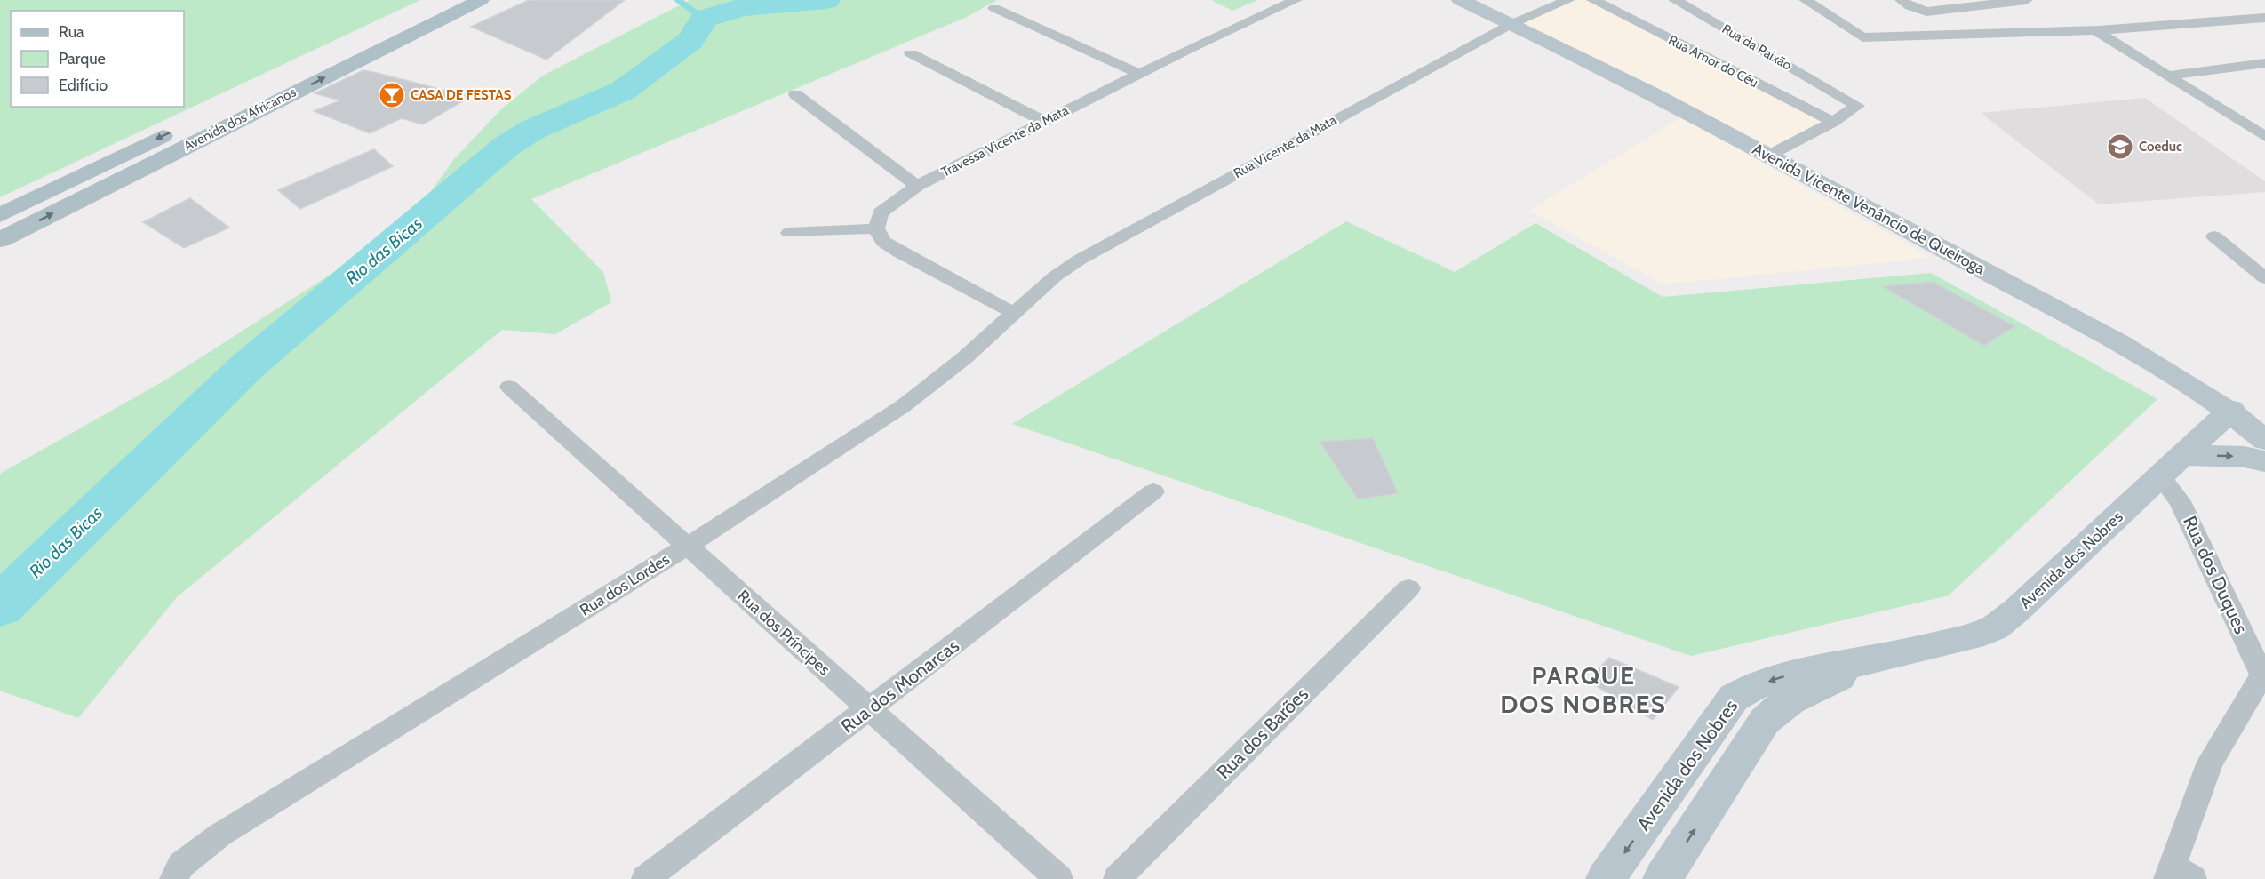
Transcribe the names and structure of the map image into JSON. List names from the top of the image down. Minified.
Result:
{"streets":{"main road":["Avenida dos Africanos"],"street":["Rua da Paixão","Rua Amor do Céu","Travessa Vicente da Mata","Rua Vicente da Mata","Avenida Vicente Venâncio de Queiroga","Avenida dos Nobres","Rua dos Duques","Rua dos Lordes","Rua dos Príncipes","Rua dos Monarcas","Rua dos Barões"]},"crossings":[["Rua da Paixão","Rua Amor do Céu"],["Rua Vicente da Mata","Avenida Vicente Venâncio de Queiroga"],["Rua Vicente da Mata","Rua dos Lordes"],["Avenida Vicente Venâncio de Queiroga","Avenida dos Nobres"],["Avenida dos Nobres","Rua dos Duques"],["Rua dos Lordes","Rua dos Príncipes"],["Rua dos Príncipes","Rua dos Monarcas"]],"districts":["PARQUE DOS NOBRES"],"water":["Rio das Bicas"],"places":{"bar":["CASA DE FESTAS"],"school or university":["Coeduc"]},"legend":["Rua","Parque","Edifício"]}
